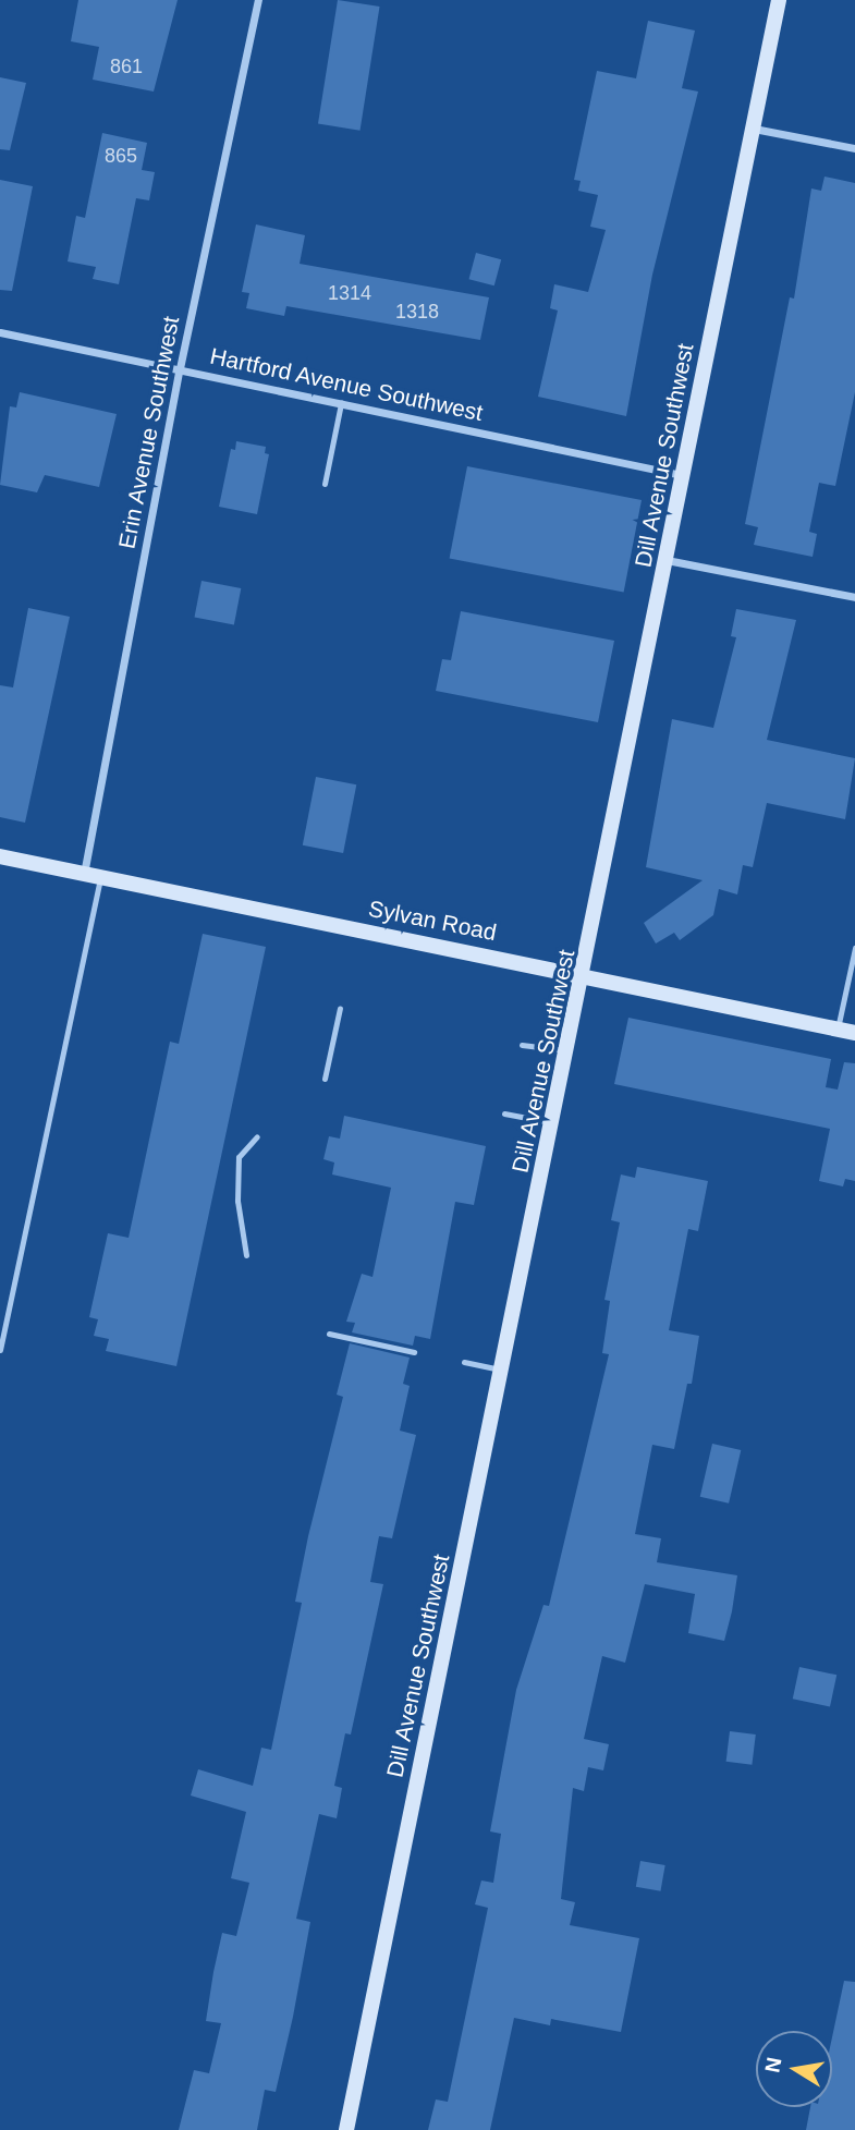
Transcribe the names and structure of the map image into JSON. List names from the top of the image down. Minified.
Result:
{"streets":{"main road":["Dill Avenue Southwest","Sylvan Road"],"street":["Hartford Avenue Southwest","Erin Avenue Southwest"]},"crossings":[["Hartford Avenue Southwest","Erin Avenue Southwest"],["Hartford Avenue Southwest","Dill Avenue Southwest"],["Erin Avenue Southwest","Sylvan Road"],["Dill Avenue Southwest","Sylvan Road"]],"house_numbers":["861","865","1314","1318"],"north":"left"}
